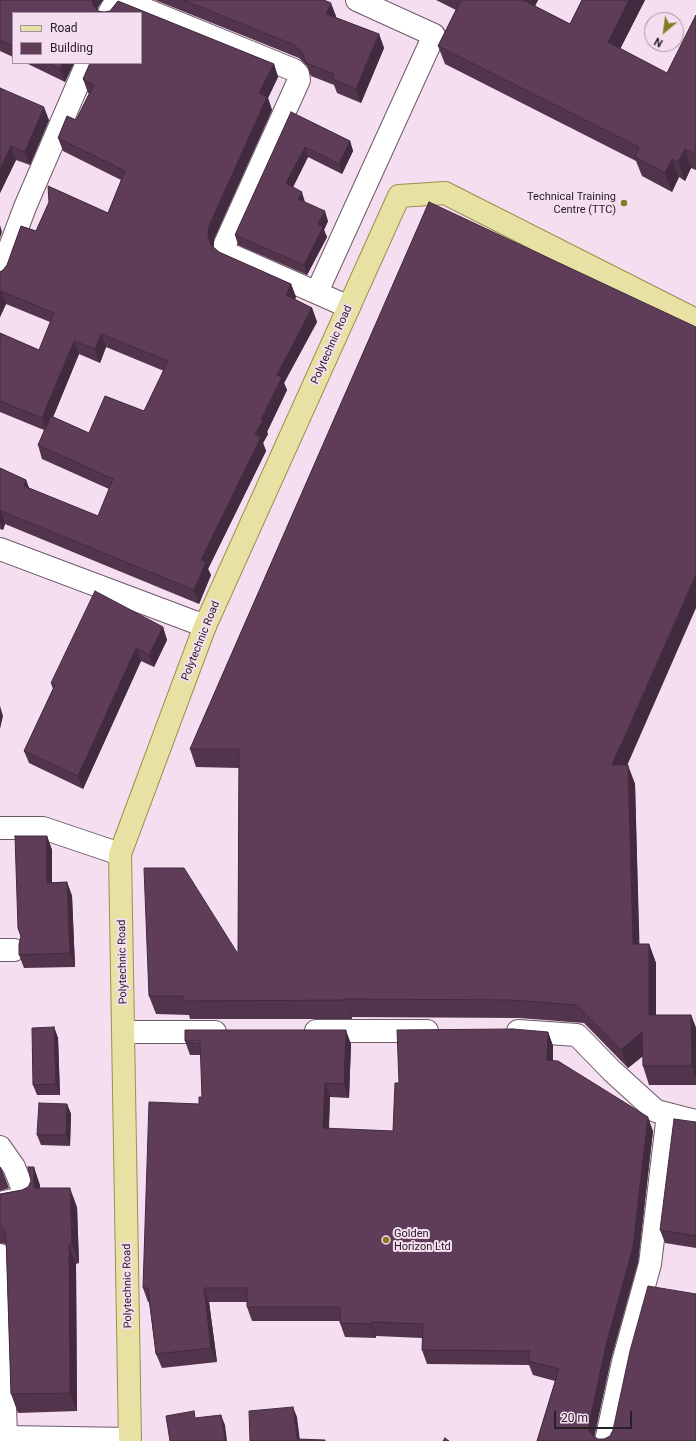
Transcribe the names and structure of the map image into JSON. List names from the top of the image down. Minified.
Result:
{"streets":{"main road":["Polytechnic Road"]},"places":["Technical Training Centre (TTC)","Golden Horizon Ltd"],"legend":["Road","Building"],"scale_bar":"20 m","north":"bottom left"}
